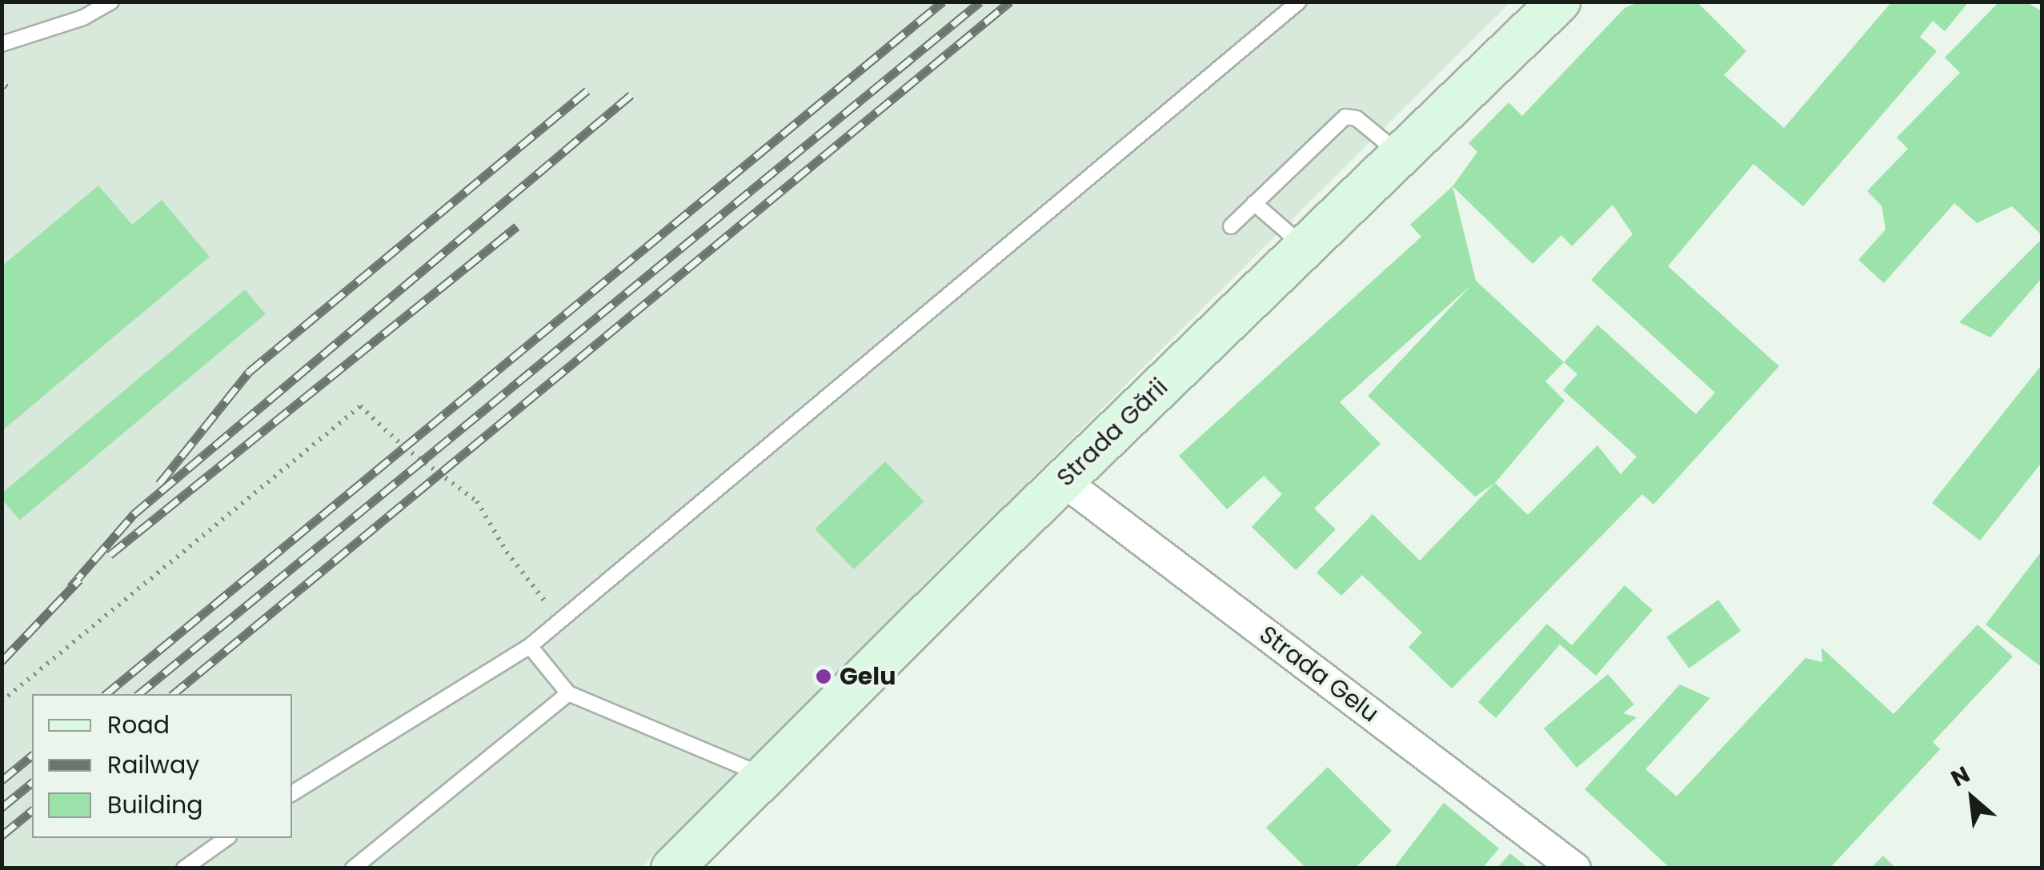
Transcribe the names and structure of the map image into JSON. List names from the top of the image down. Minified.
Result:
{"streets":{"main road":["Strada Gării"],"street":["Strada Gelu"]},"crossings":[["Strada Gării","Strada Gelu"]],"places":["Gelu"],"legend":["Road","Railway","Building"],"north":"top left"}
